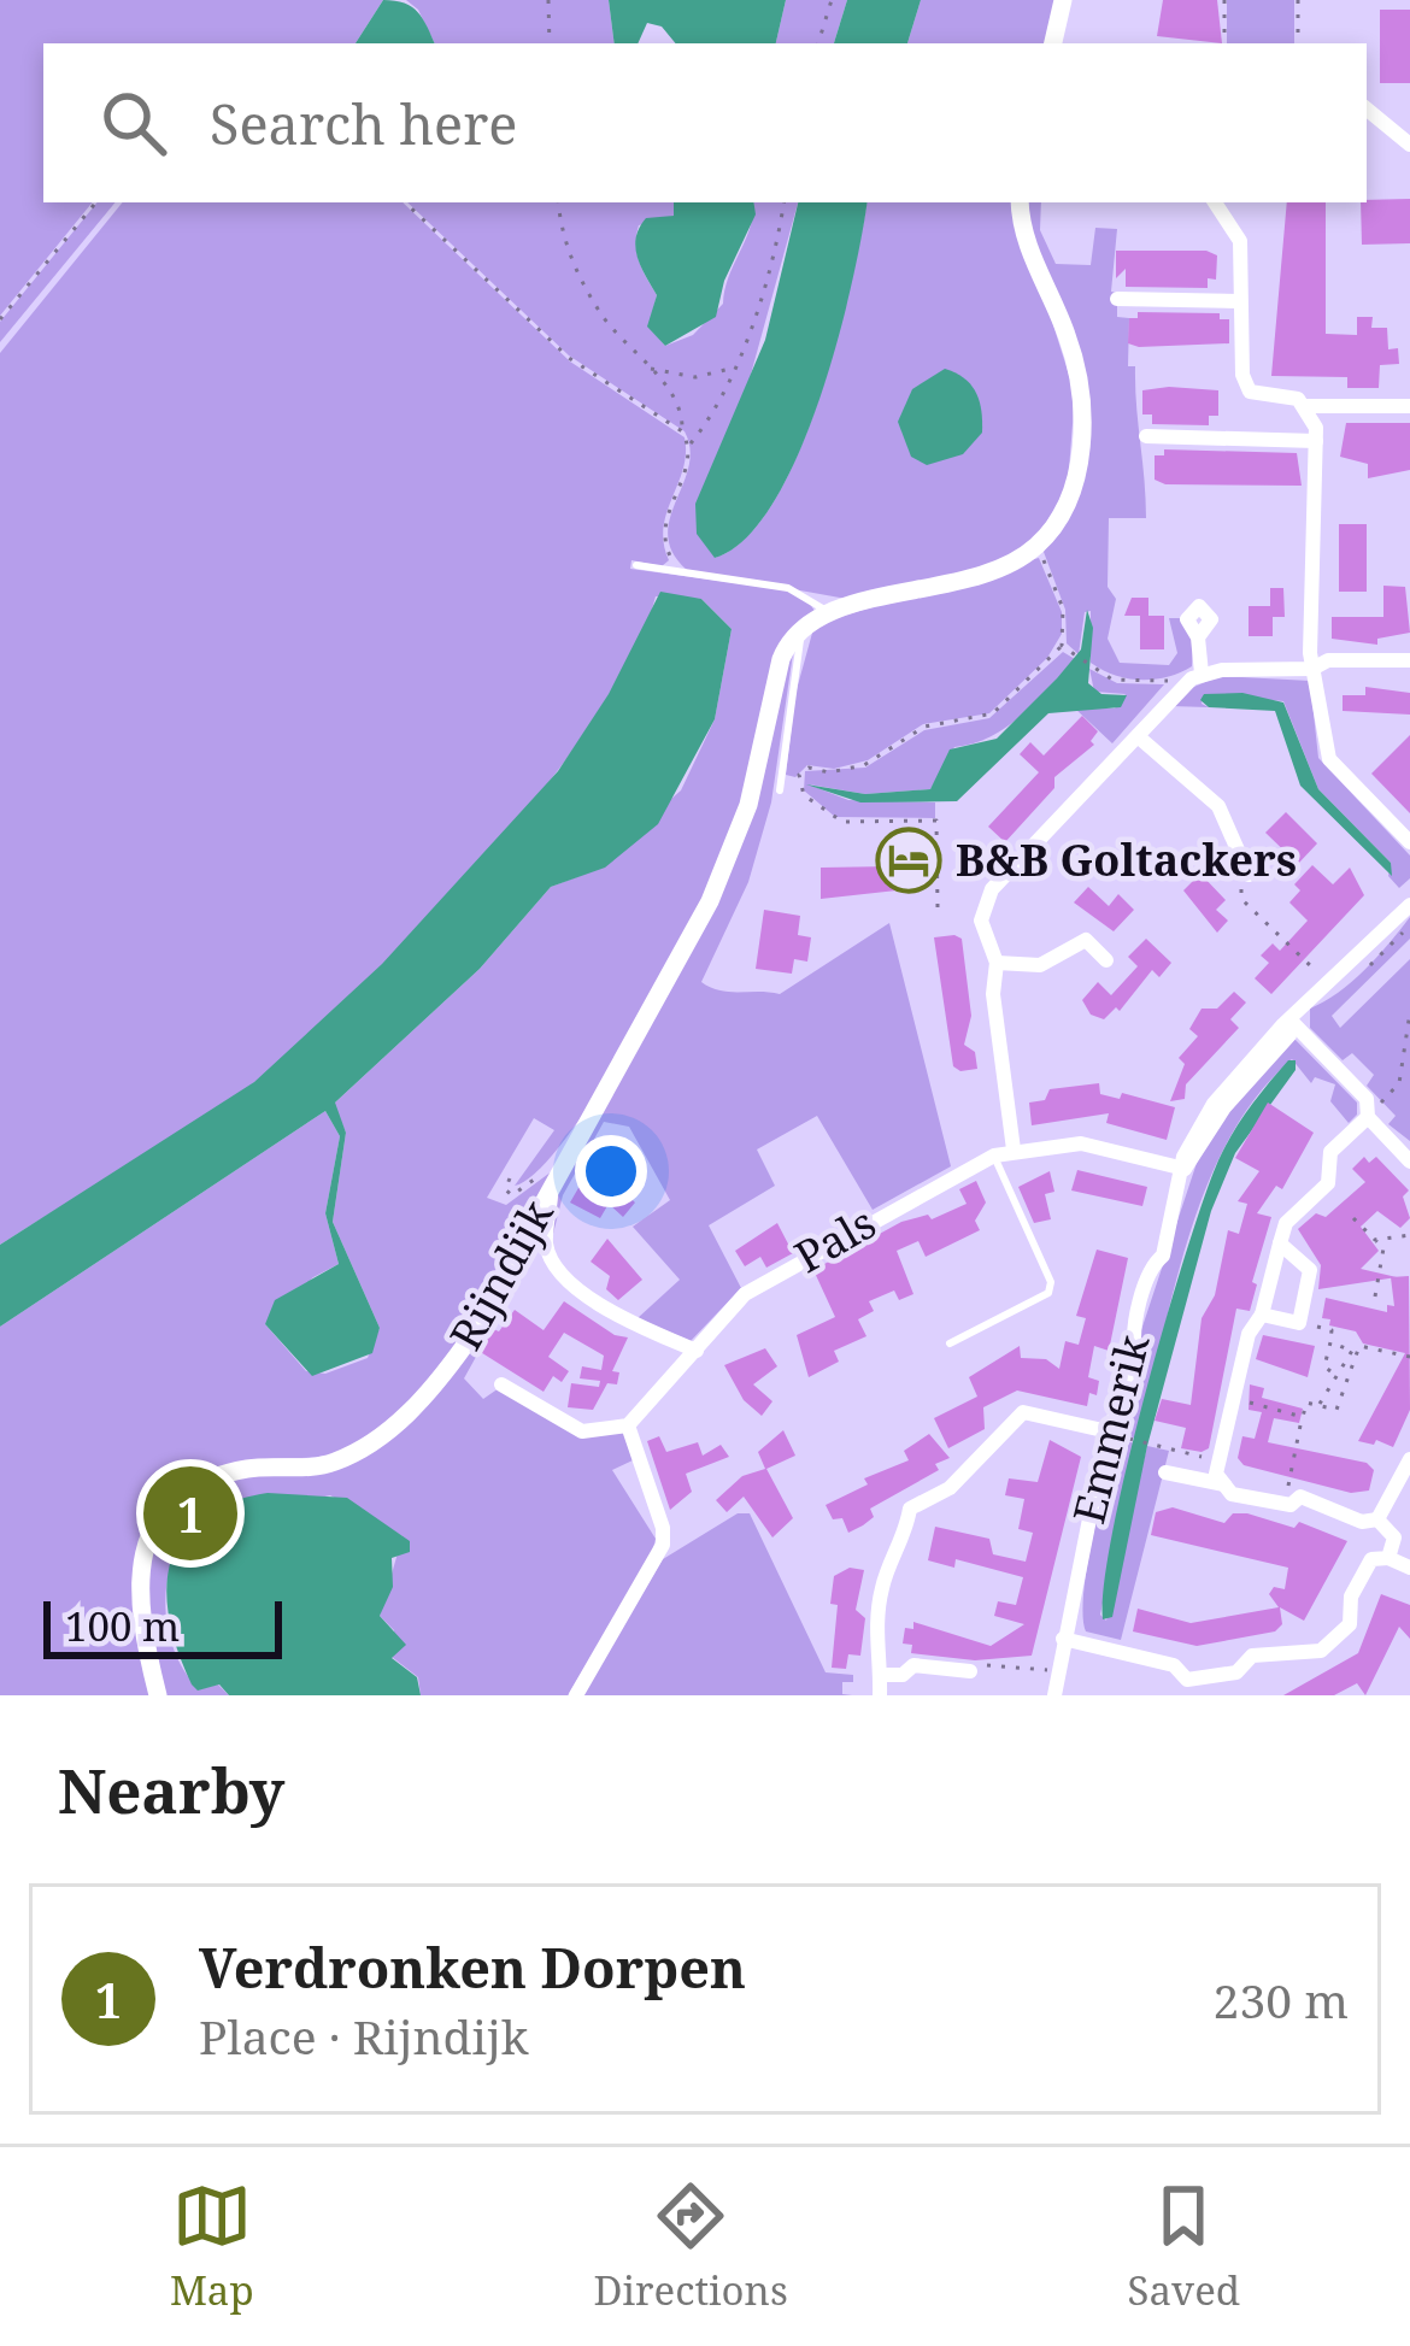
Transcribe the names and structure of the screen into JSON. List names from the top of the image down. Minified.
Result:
{"streets":{"street":["Pals","Rijndijk","Emmerik"]},"crossings":[["Pals","Emmerik"]],"places":{"hotel":["B&B Goltackers"]},"scale_bar":"100 m","page":{"search":"Search here","pins":"1","scale":"100 m","heading":"Nearby","list":[{"mark":"1","name":"Verdronken Dorpen","note":"Place · Rijndijk","value":"230 m"}],"nav":["Map","Directions","Saved"]}}
